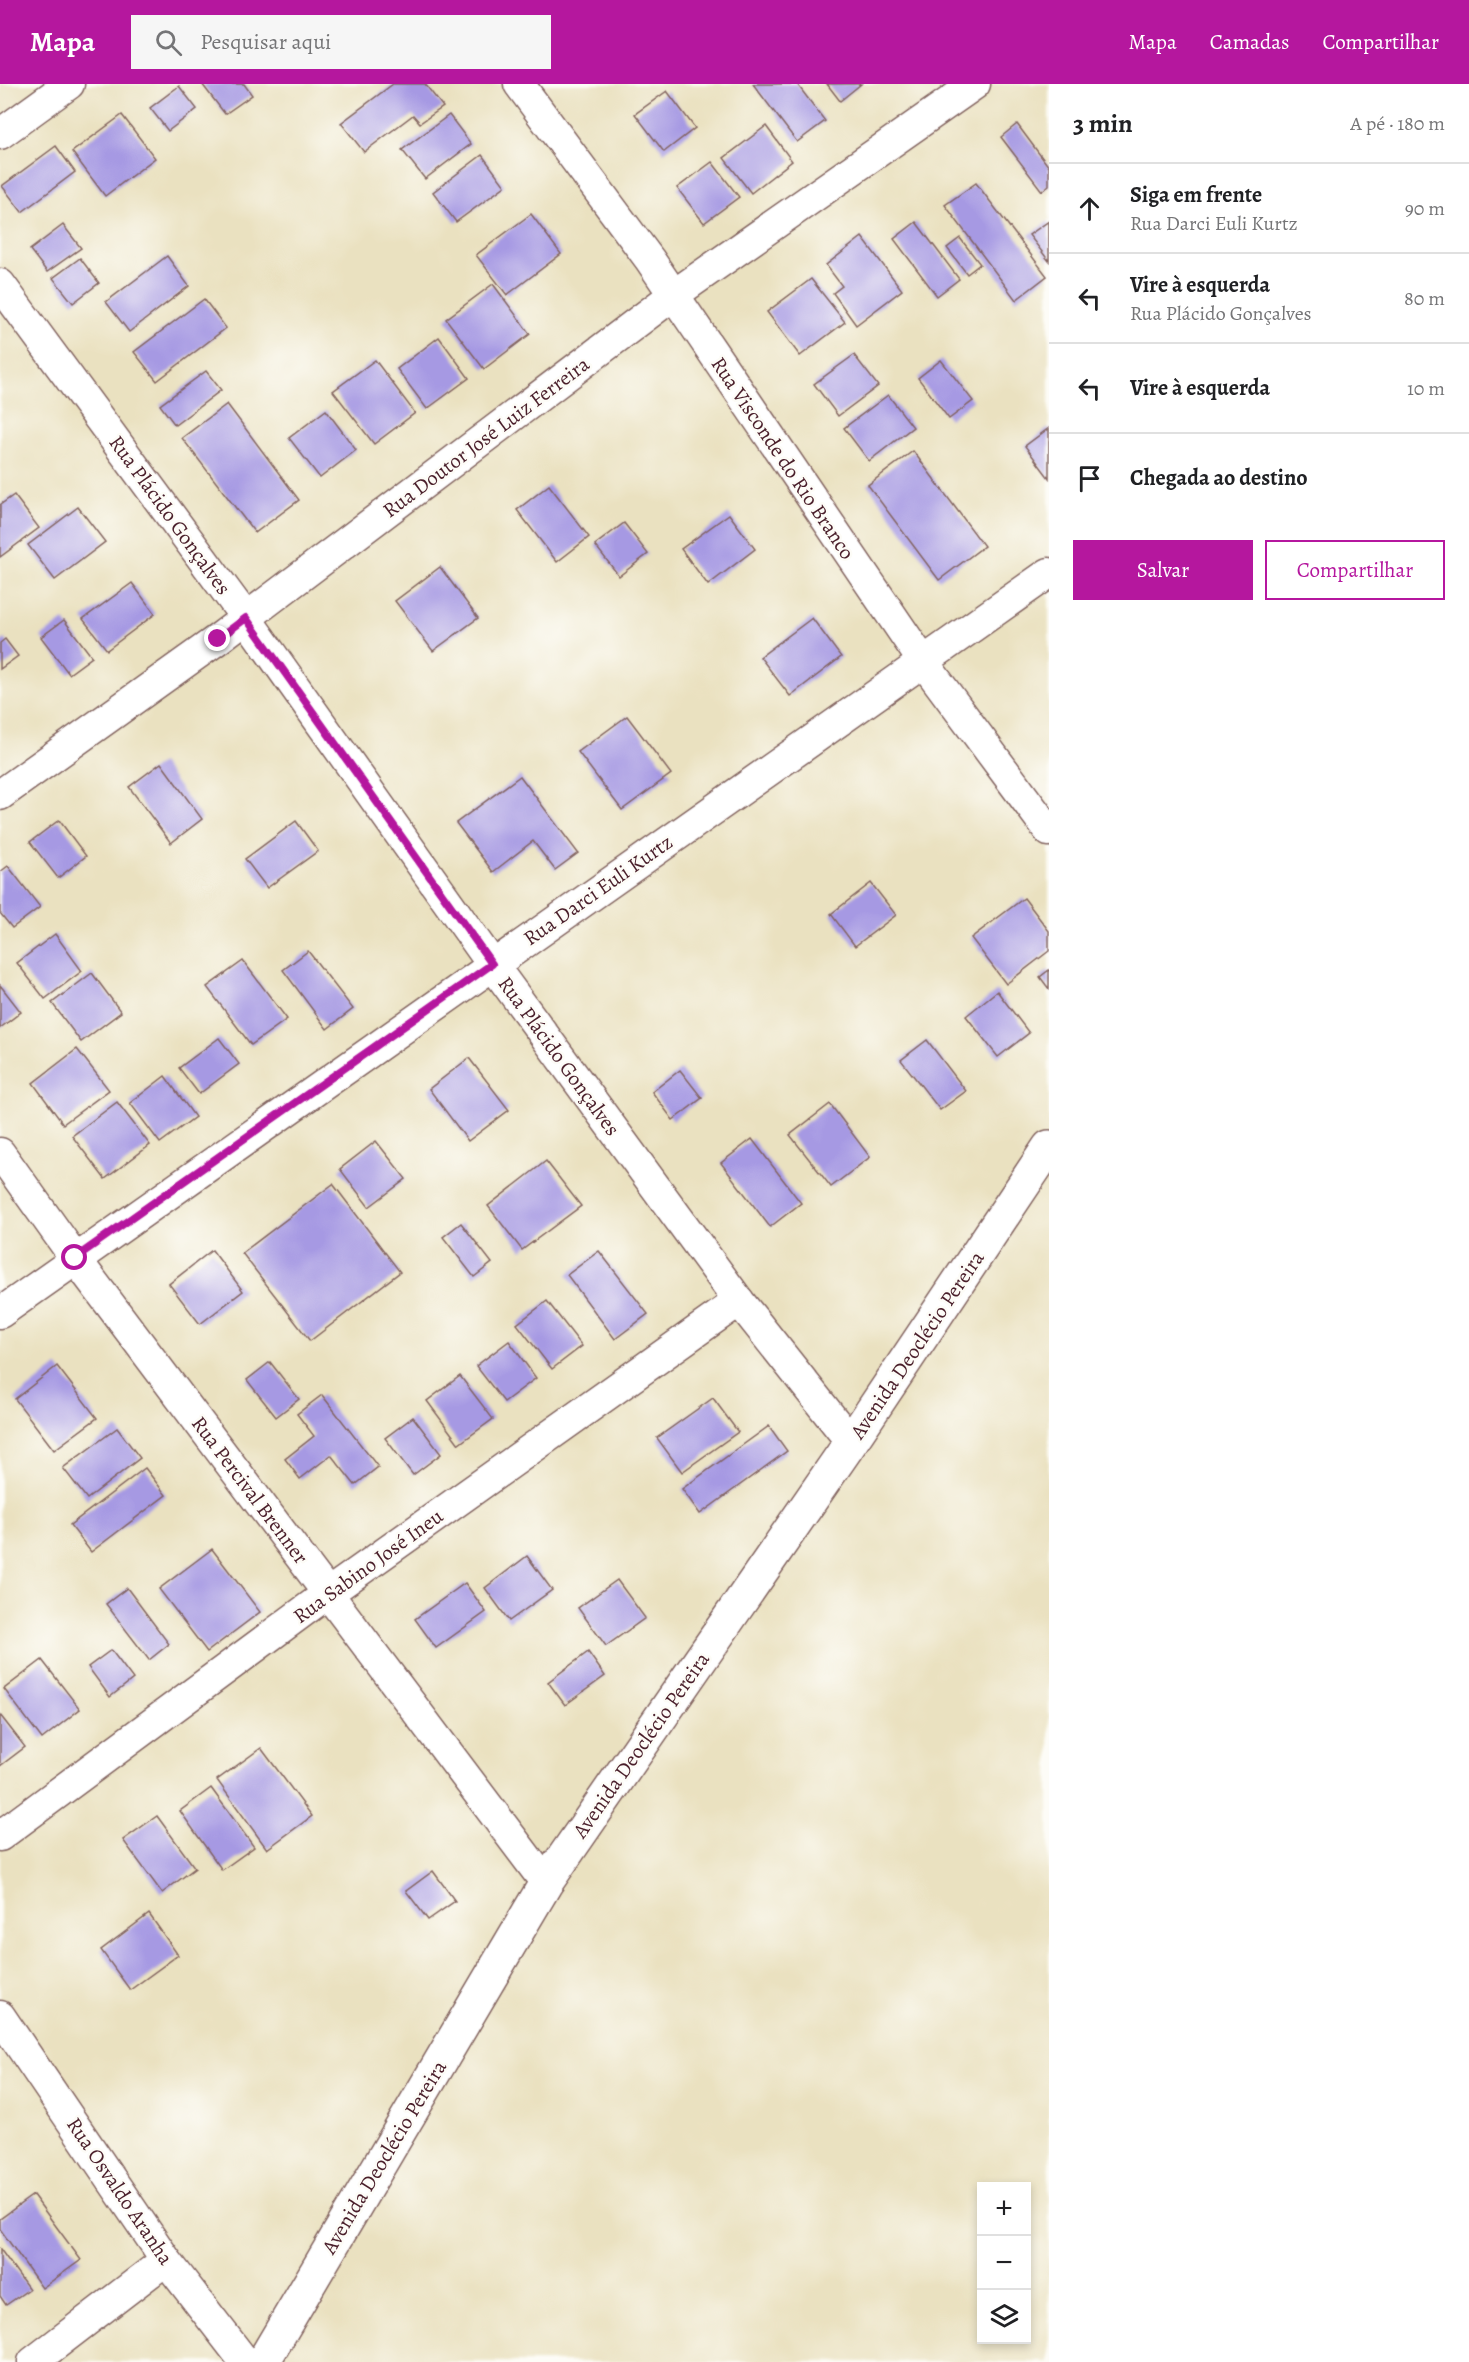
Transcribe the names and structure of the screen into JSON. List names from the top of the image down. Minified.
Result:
{"streets":{"street":["Rua Doutor José Luiz Ferreira","Rua Visconde do Rio Branco","Rua Plácido Gonçalves","Rua Darci Euli Kurtz","Avenida Deoclécio Pereira","Rua Percival Brenner","Rua Sabino José Ineu","Rua Osvaldo Aranha"]},"crossings":[["Rua Doutor José Luiz Ferreira","Rua Visconde do Rio Branco"],["Rua Doutor José Luiz Ferreira","Rua Plácido Gonçalves"],["Rua Visconde do Rio Branco","Rua Darci Euli Kurtz"],["Rua Plácido Gonçalves","Rua Darci Euli Kurtz"],["Rua Plácido Gonçalves","Avenida Deoclécio Pereira"],["Rua Plácido Gonçalves","Rua Sabino José Ineu"],["Rua Darci Euli Kurtz","Rua Percival Brenner"],["Avenida Deoclécio Pereira","Rua Percival Brenner"],["Rua Percival Brenner","Rua Sabino José Ineu"]],"page":{"header":"Mapa","search":"Pesquisar aqui","nav":["Mapa","Camadas","Compartilhar"],"heading":["3 min","A pé · 180 m"],"list":[["Siga em frente","Rua Darci Euli Kurtz","90 m"],["Vire à esquerda","Rua Plácido Gonçalves","80 m"],["Vire à esquerda","10 m"],"Chegada ao destino"],"buttons":["Salvar","Compartilhar"],"map_buttons":["+","−"]}}
